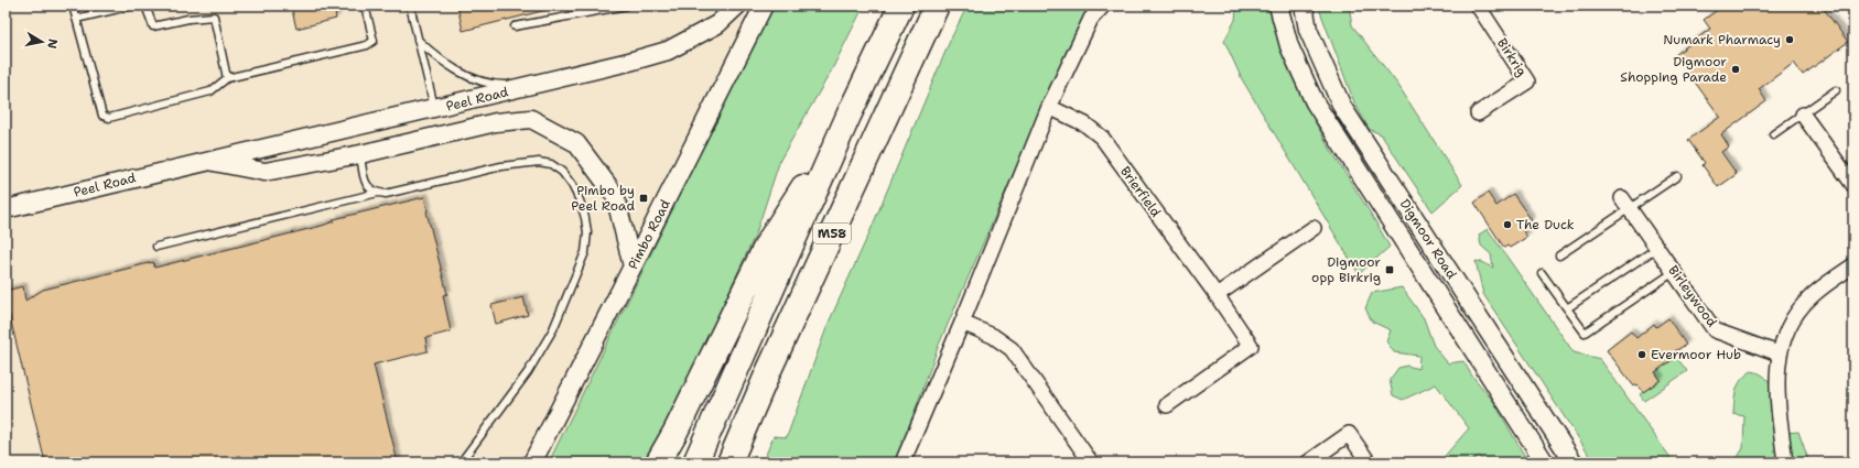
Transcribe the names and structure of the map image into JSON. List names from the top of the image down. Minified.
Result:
{"streets":{"highway":["M58"],"street":["Birkrig","Peel Road","Brierfield","Pimbo Road","Digmoor Road","Birleywood"]},"crossings":[["Peel Road","Pimbo Road"]],"places":{"other":["Numark Pharmacy","Digmoor Shopping Parade","The Duck","Evermoor Hub"],"transit":["Pimbo by Peel Road","Digmoor opp Birkrig"]},"north":"right"}
